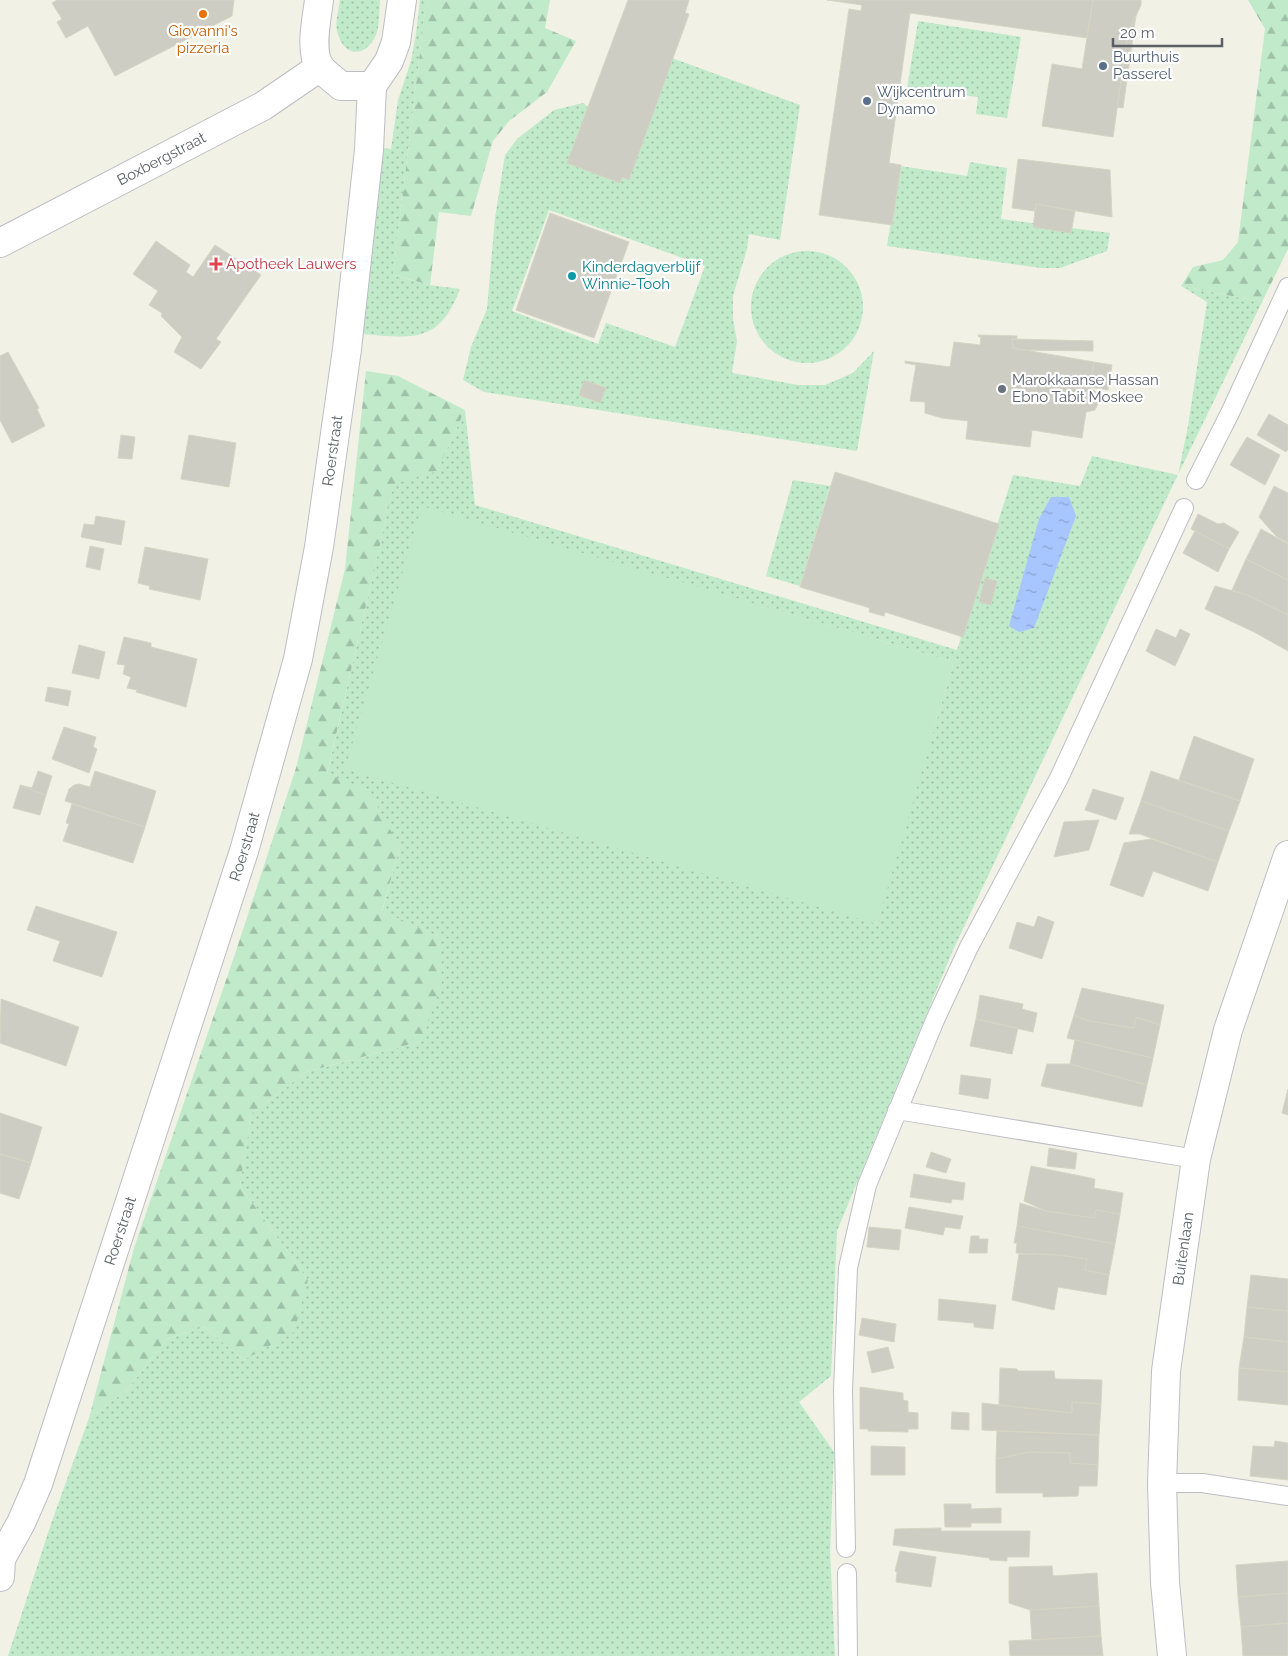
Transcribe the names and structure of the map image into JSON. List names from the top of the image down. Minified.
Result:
{"streets":{"street":["Boxbergstraat","Roerstraat","Buitenlaan"]},"places":{"other":["Giovanni's pizzeria","Buurthuis Passerel","Wijkcentrum Dynamo","Kinderdagverblijf Winnie-Tooh","Marokkaanse Hassan Ebno Tabit Moskee"],"health":["Apotheek Lauwers"]},"scale_bar":"20 m"}
